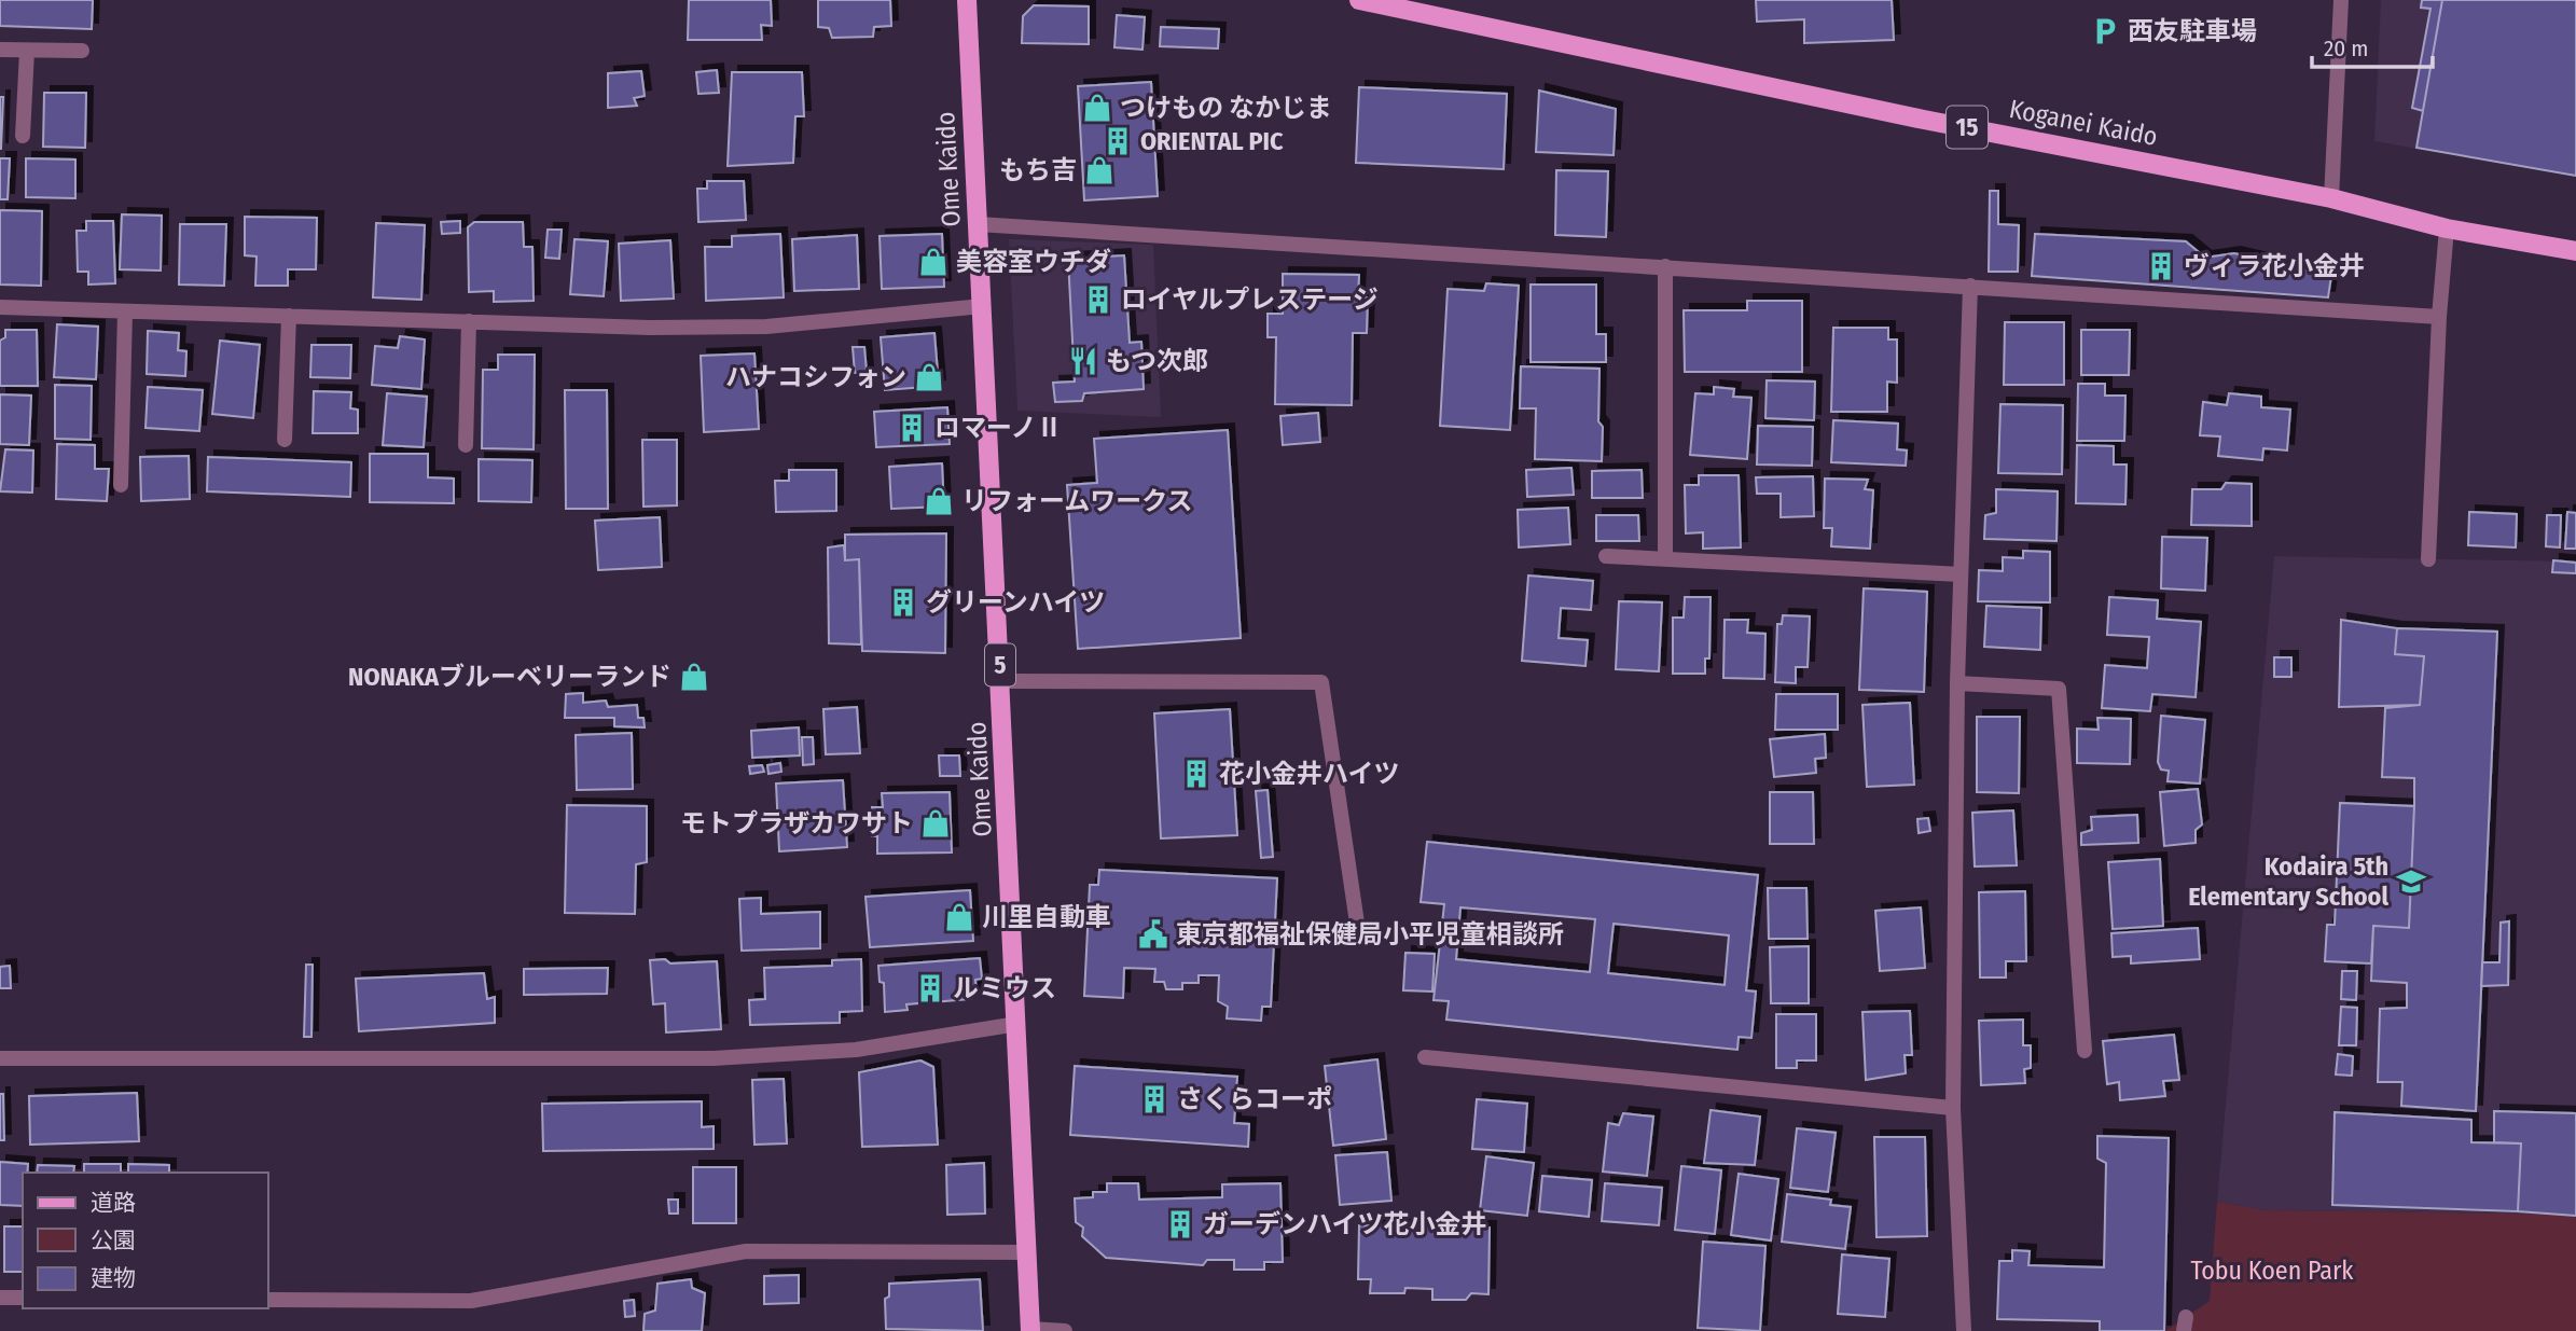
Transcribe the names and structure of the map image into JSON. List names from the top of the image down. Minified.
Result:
{"streets":{"main road":["Koganei Kaido","15","Ome Kaido","5"]},"parks":["Tobu Koen Park"],"places":{"parking":["西友駐車場"],"shop":["つけもの なかじま","もち吉","美容室ウチダ","ハナコシフォン","リフォームワークス","NONAKAブルーベリーランド","モトプラザカワサト","川里自動車"],"building":["ORIENTAL PIC","ヴィラ花小金井","ロイヤルプレステージ","ロマーノⅡ","グリーンハイツ","花小金井ハイツ","ルミウス","さくらコーポ","ガーデンハイツ花小金井"],"restaurant":["もつ次郎"],"school or university":["Kodaira 5th Elementary School"],"public building":["東京都福祉保健局小平児童相談所"]},"legend":["道路","公園","建物"],"scale_bar":"20 m"}
